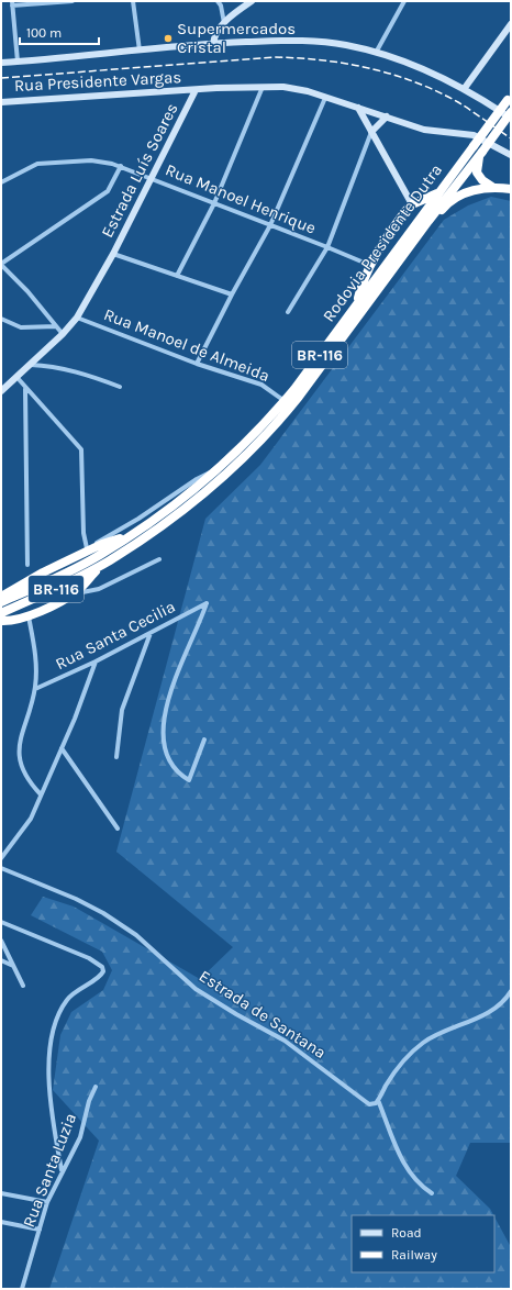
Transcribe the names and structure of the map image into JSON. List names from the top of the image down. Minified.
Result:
{"streets":{"highway":["Rodovia Presidente Dutra","BR-116"],"main road":["Rua Presidente Vargas","Estrada Luís Soares"],"street":["Rua Manoel Henrique","Rua Manoel de Almeida","Rua Santa Cecilia","Estrada de Santana","Rua Santa Luzia"]},"crossings":[["Rua Presidente Vargas","Estrada Luís Soares"],["Estrada Luís Soares","Rua Manoel Henrique"],["Estrada Luís Soares","Rua Manoel de Almeida"],["Rodovia Presidente Dutra","Rua Manoel de Almeida"]],"places":["Supermercados Cristal"],"legend":["Road","Railway"],"scale_bar":"100 m"}
